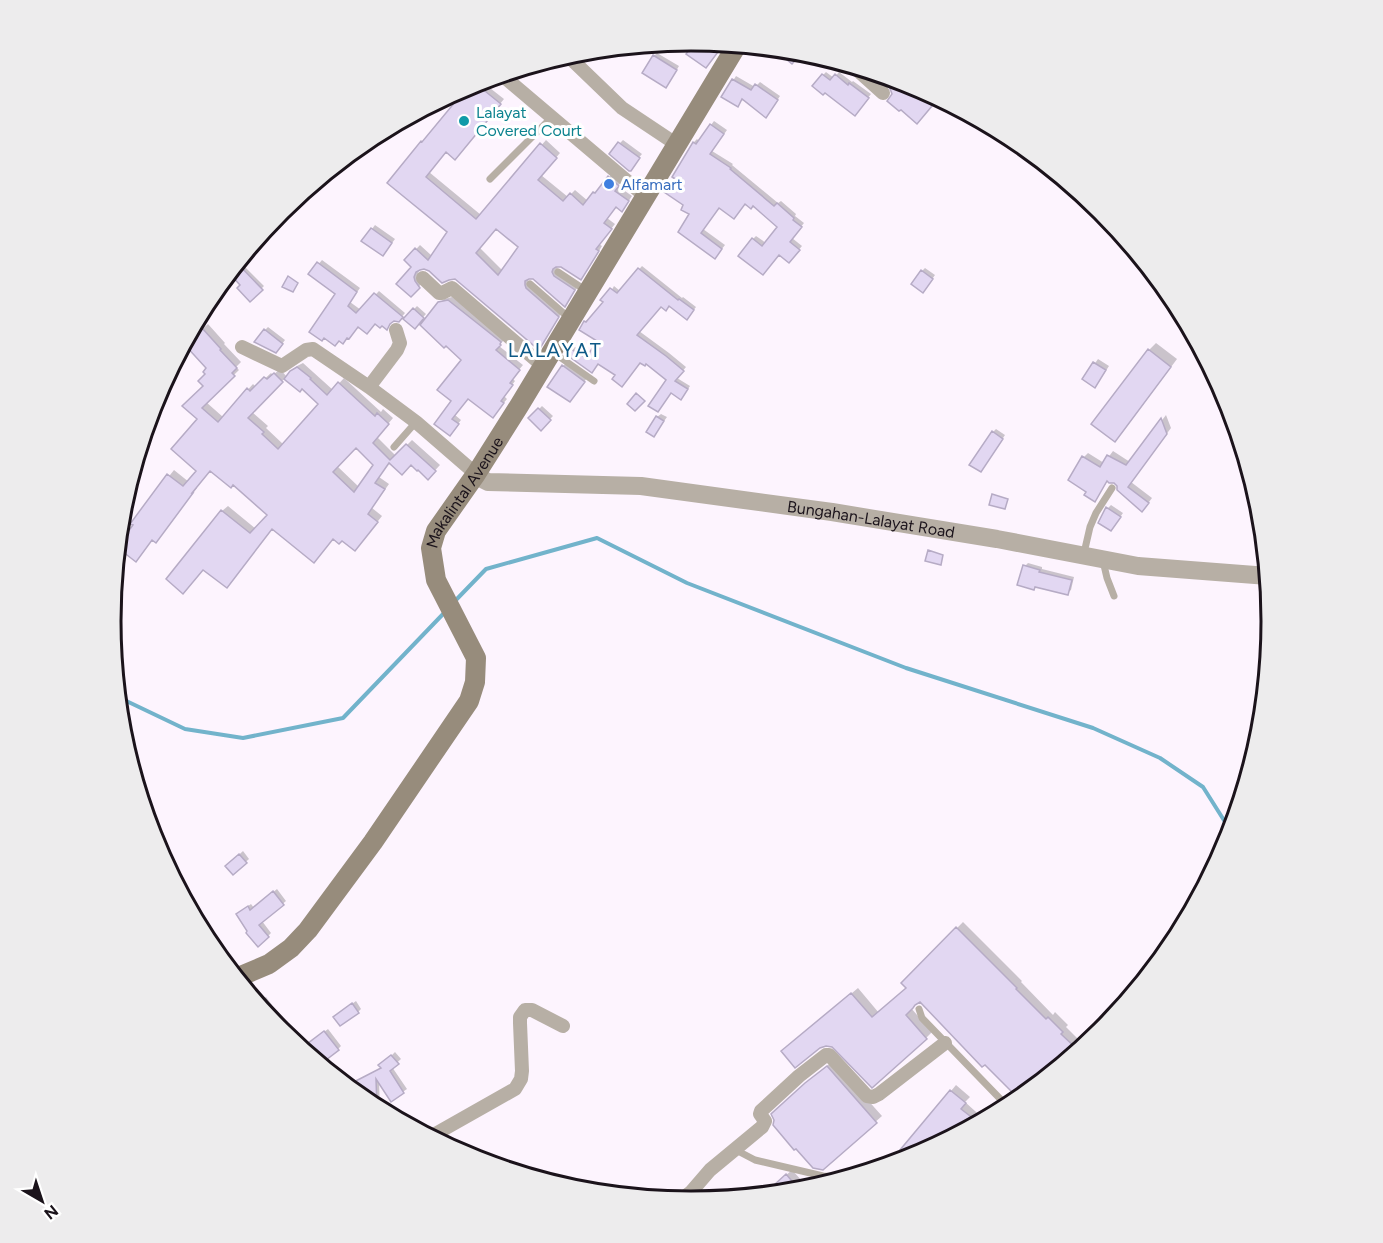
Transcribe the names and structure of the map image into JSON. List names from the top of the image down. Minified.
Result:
{"streets":{"main road":["Makalintal Avenue"],"street":["Bungahan-Lalayat Road"]},"crossings":[["Makalintal Avenue","Bungahan-Lalayat Road"]],"districts":["LALAYAT"],"places":["Lalayat Covered Court","Alfamart"],"north":"bottom right"}
